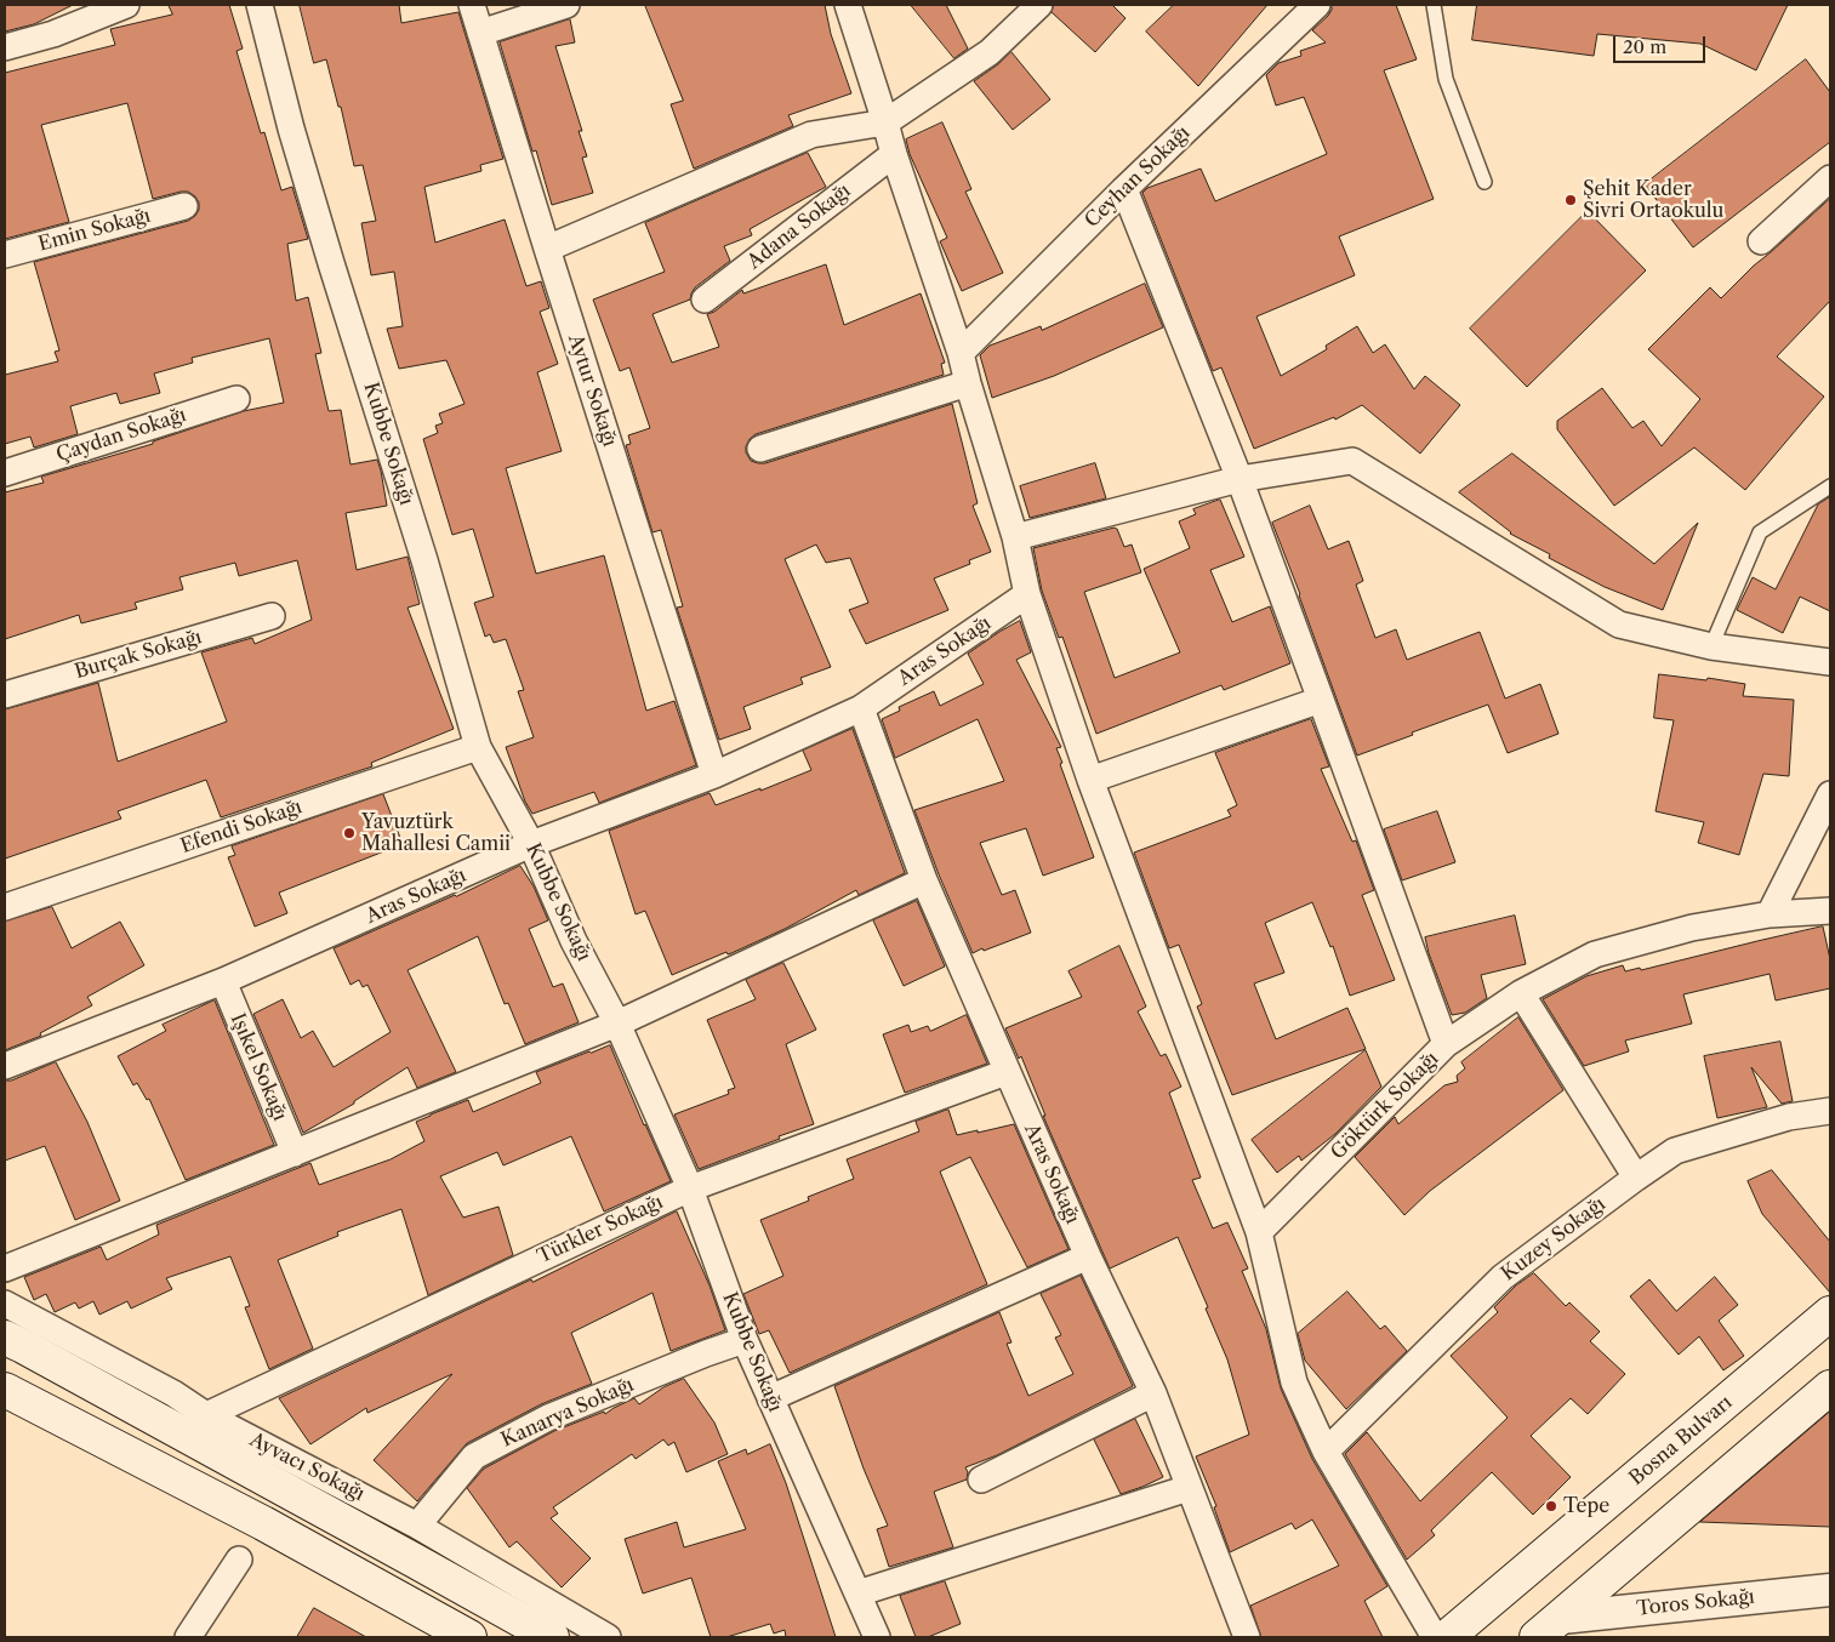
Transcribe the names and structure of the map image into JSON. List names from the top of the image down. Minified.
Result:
{"streets":{"main road":["Bosna Bulvarı"],"street":["Ceyhan Sokağı","Adana Sokağı","Emin Sokağı","Aytur Sokağı","Çaydan Sokağı","Kubbe Sokağı","Aras Sokağı","Burçak Sokağı","Efendi Sokağı","Işıkel Sokağı","Göktürk Sokağı","Türkler Sokağı","Kuzey Sokağı","Kanarya Sokağı","Ayvacı Sokağı","Toros Sokağı"]},"crossings":[["Aytur Sokağı","Aras Sokağı"],["Kubbe Sokağı","Aras Sokağı"],["Kubbe Sokağı","Efendi Sokağı"],["Kubbe Sokağı","Türkler Sokağı"],["Kubbe Sokağı","Kanarya Sokağı"],["Aras Sokağı","Işıkel Sokağı"],["Aras Sokağı","Türkler Sokağı"],["Türkler Sokağı","Ayvacı Sokağı"],["Kanarya Sokağı","Ayvacı Sokağı"]],"places":["Şehit Kader Sivri Ortaokulu","Yavuztürk Mahallesi Camii","Tepe"],"scale_bar":"20 m"}
